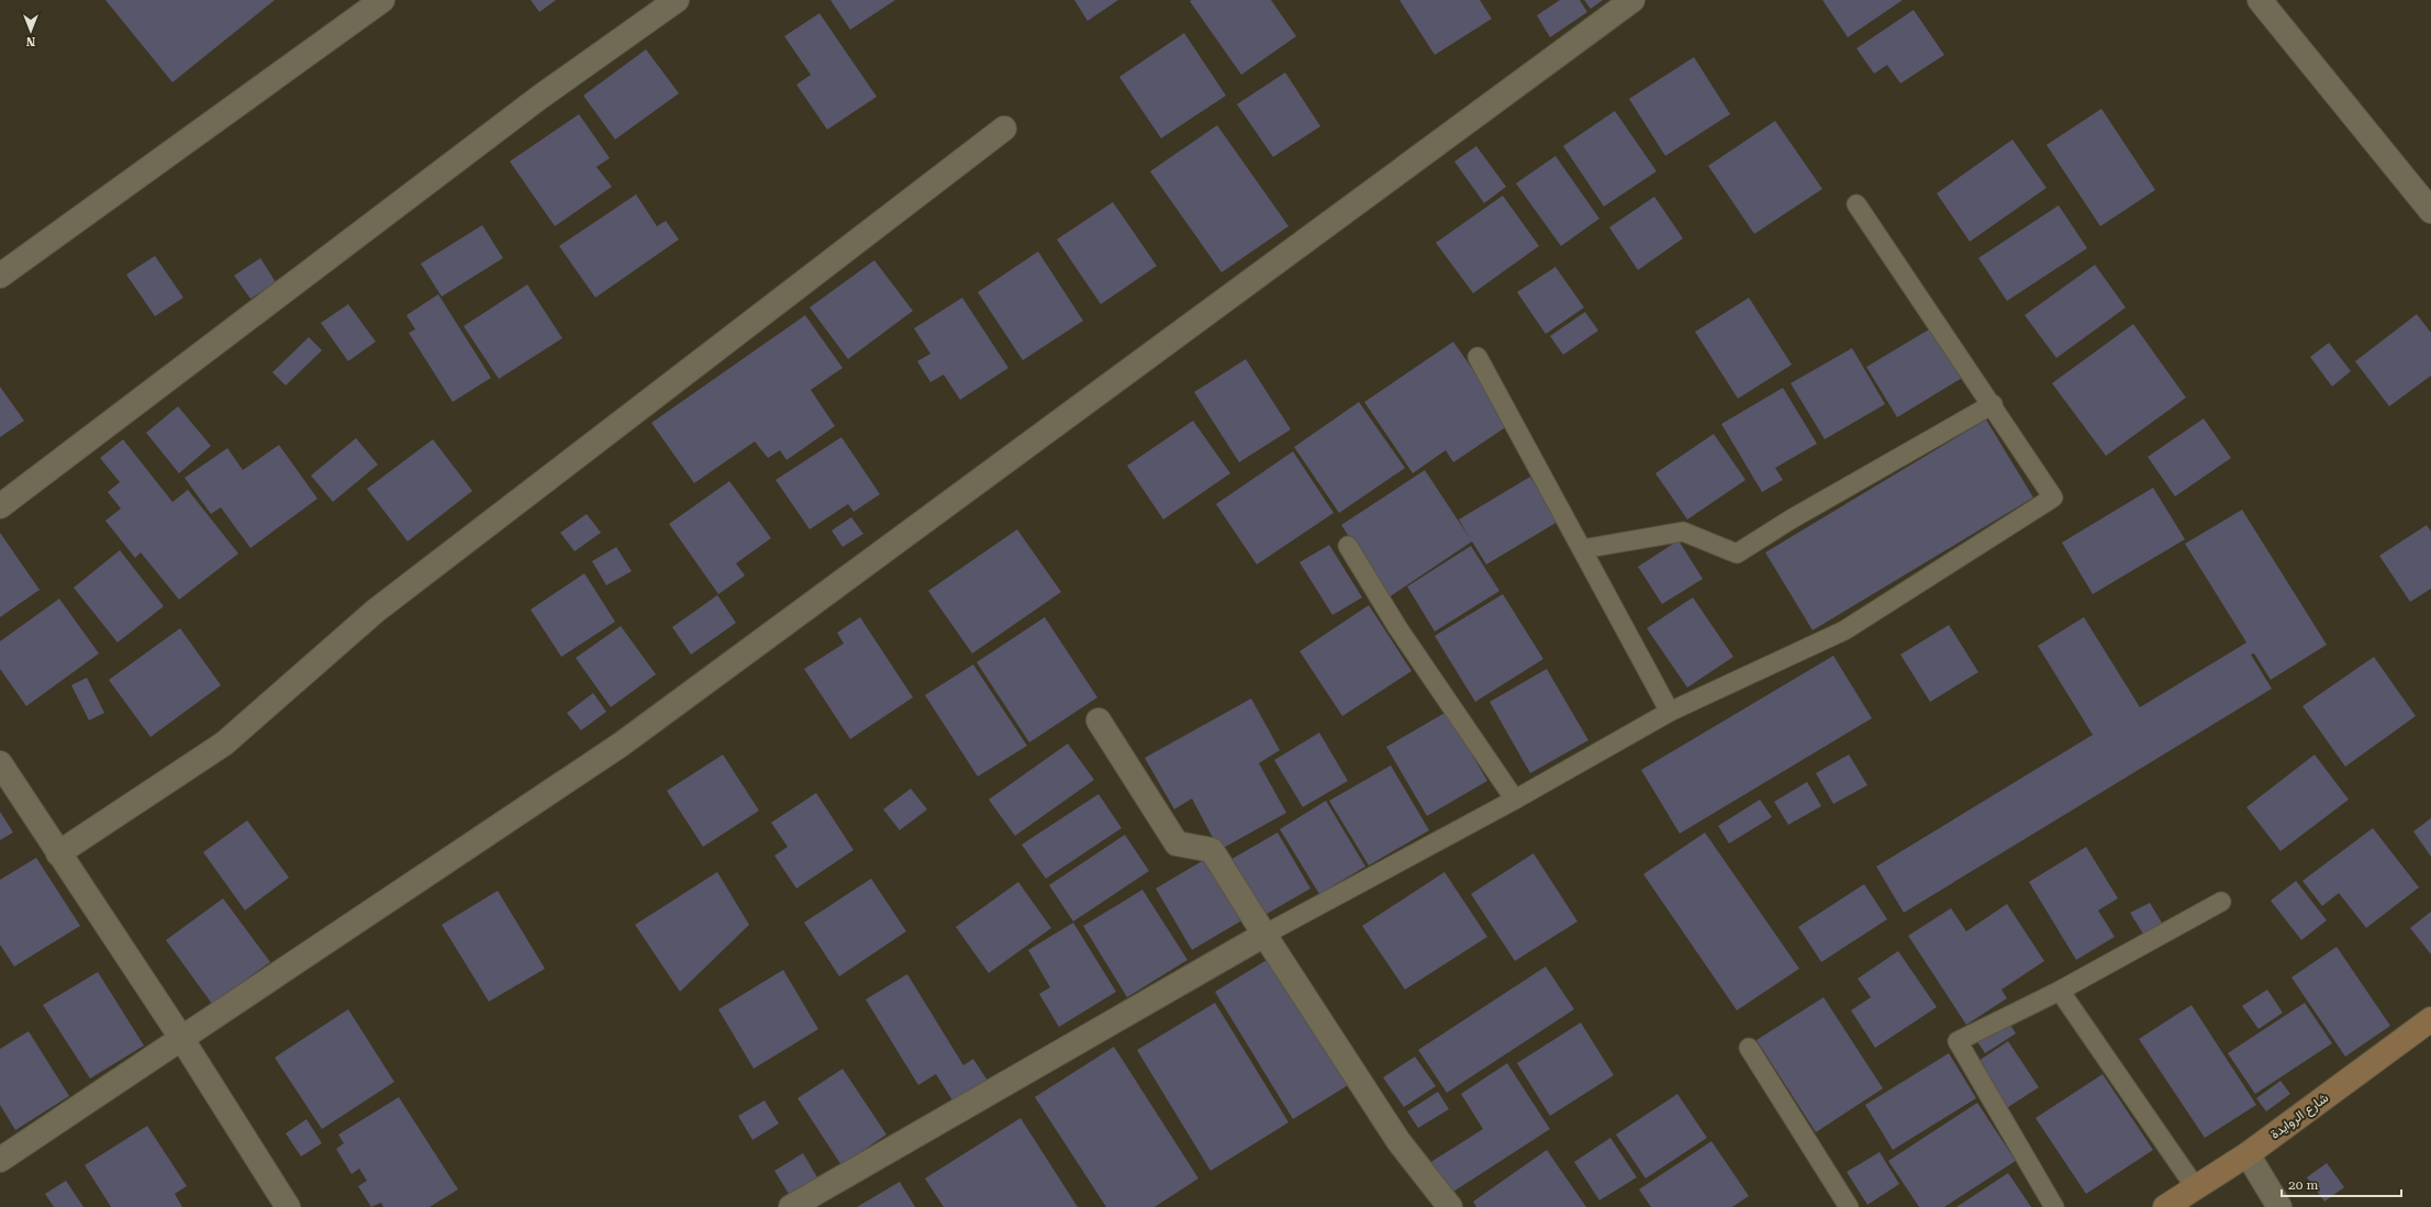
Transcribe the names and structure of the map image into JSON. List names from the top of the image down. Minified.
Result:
{"streets":{"street":["شارع الروايدة"]},"scale_bar":"20 m","north":"bottom"}
